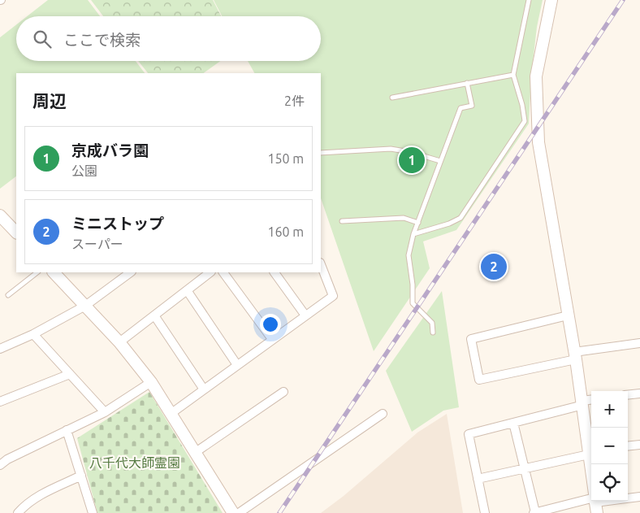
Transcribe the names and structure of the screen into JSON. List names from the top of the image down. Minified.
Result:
{"parks":["八千代大師霊園"],"page":{"search":"ここで検索","heading":["周辺","2件"],"list":[{"mark":"1","name":"京成バラ園","note":"公園","value":"150 m"},{"mark":"2","name":"ミニストップ","note":"スーパー","value":"160 m"}],"pins":["1","2"],"map_buttons":["+","−"]}}
